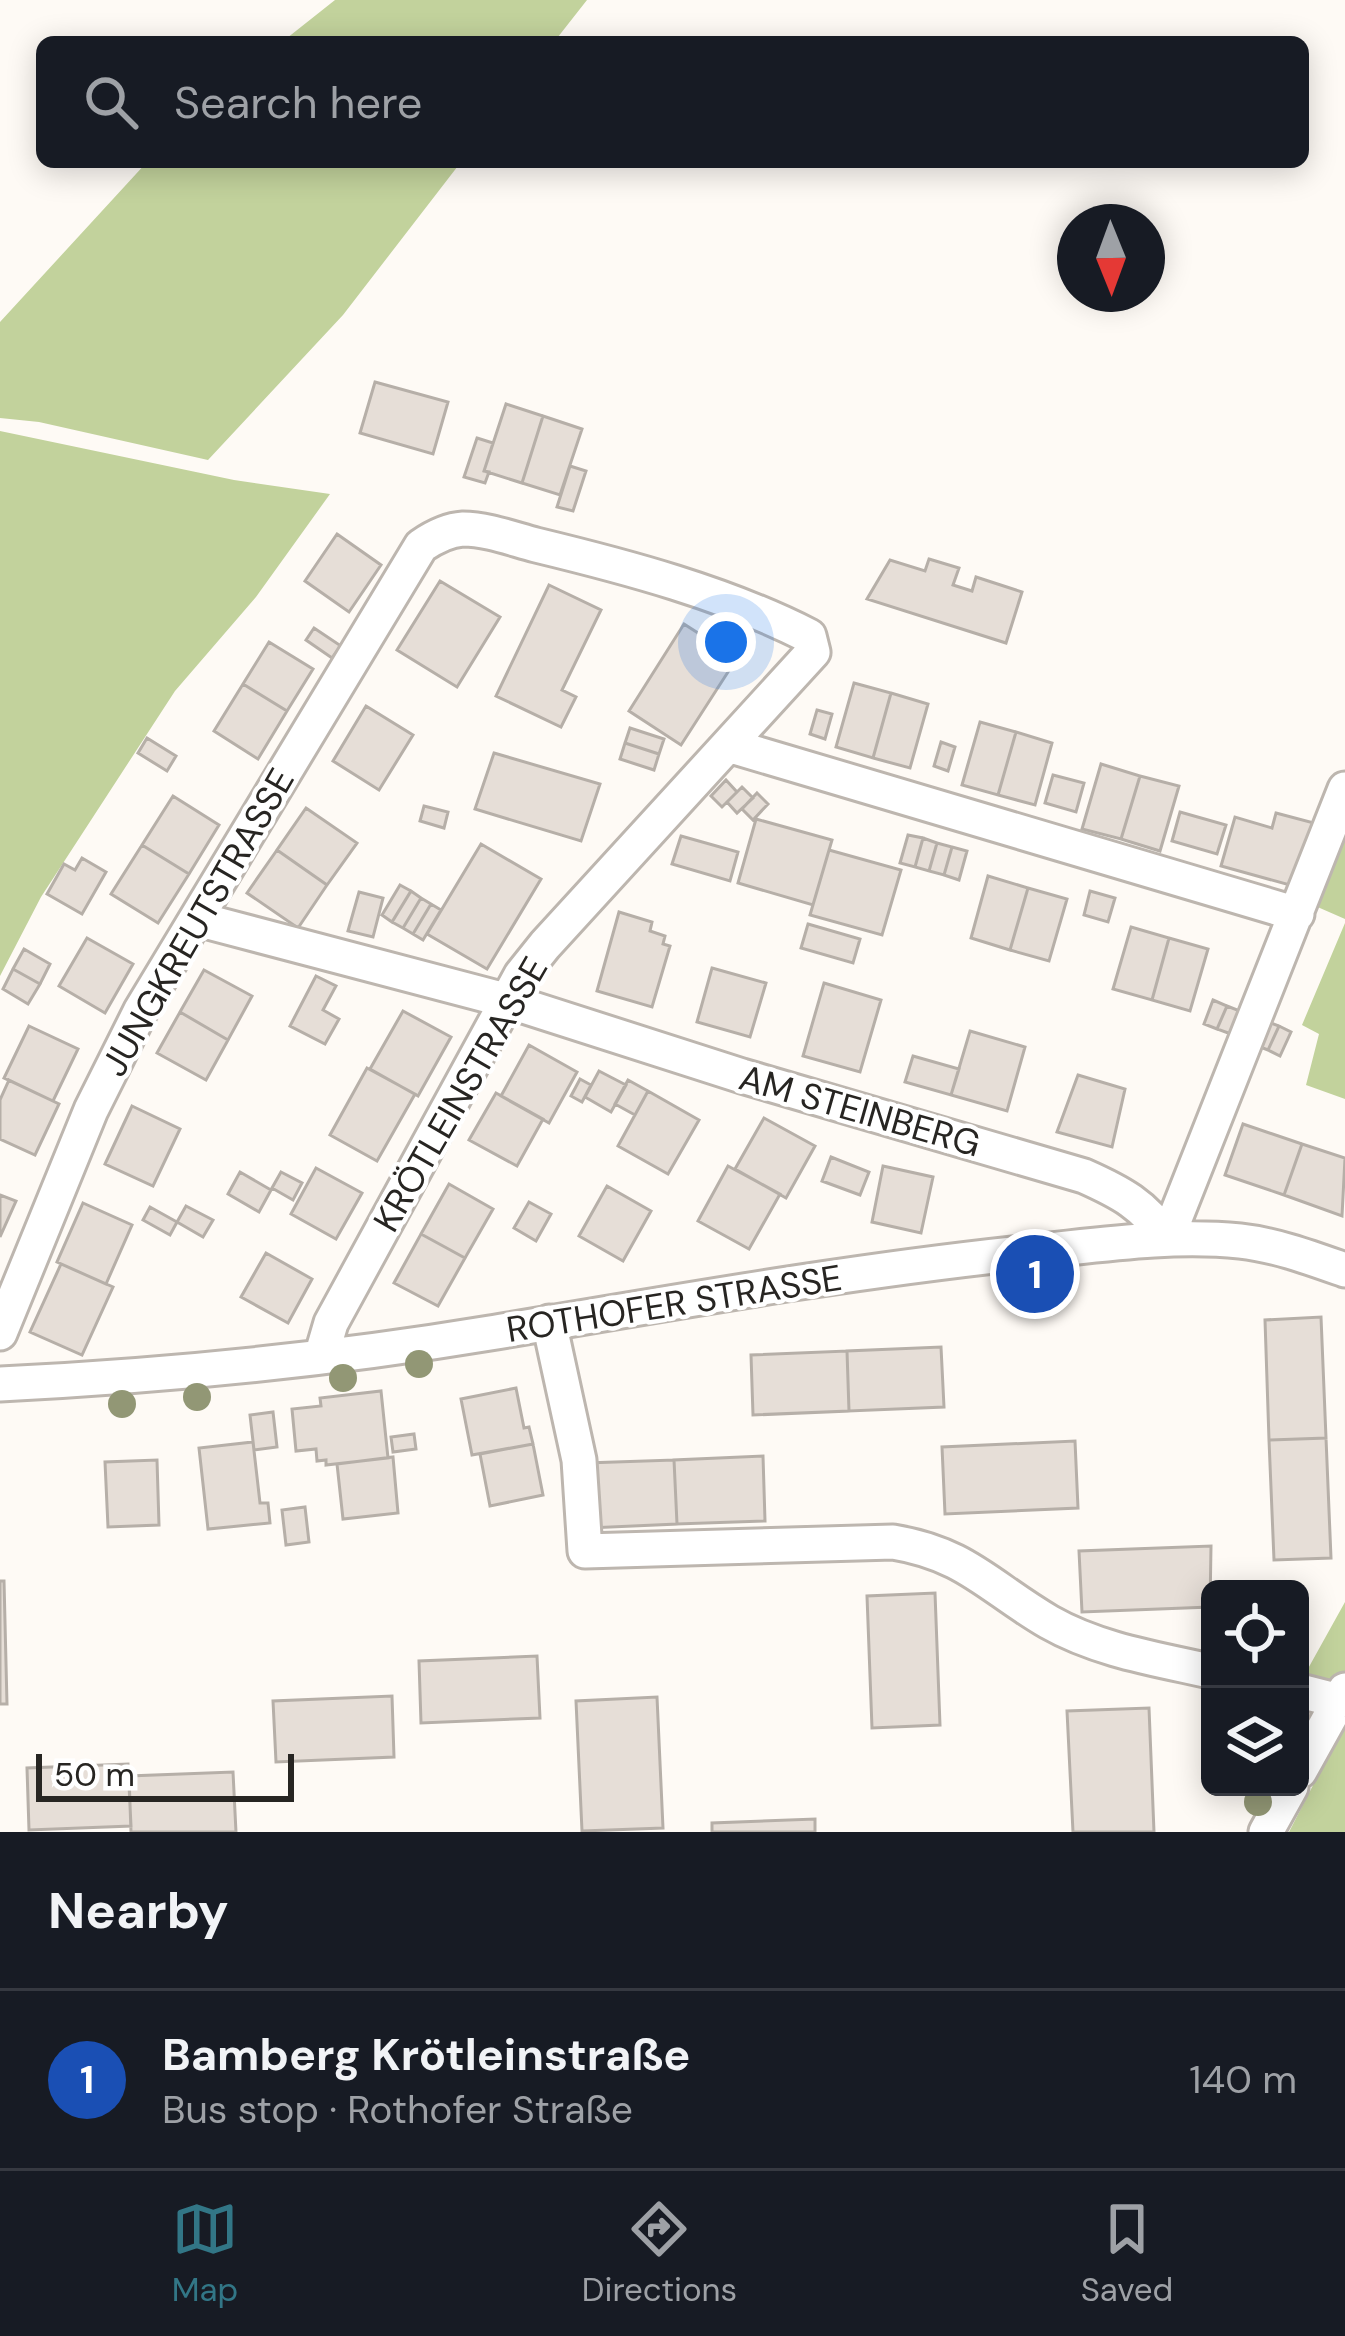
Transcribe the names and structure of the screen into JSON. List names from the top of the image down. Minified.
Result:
{"streets":{"street":["JUNGKREUTSTRASSE","KRÖTLEINSTRASSE","AM STEINBERG","ROTHOFER STRASSE"]},"crossings":[["JUNGKREUTSTRASSE","KRÖTLEINSTRASSE"],["JUNGKREUTSTRASSE","AM STEINBERG"],["KRÖTLEINSTRASSE","AM STEINBERG"],["KRÖTLEINSTRASSE","ROTHOFER STRASSE"],["AM STEINBERG","ROTHOFER STRASSE"]],"scale_bar":"50 m","north":"bottom","page":{"search":"Search here","pins":"1","scale":"50 m","heading":"Nearby","list":[{"mark":"1","name":"Bamberg Krötleinstraße","note":"Bus stop · Rothofer Straße","value":"140 m"}],"nav":["Map","Directions","Saved"]}}
